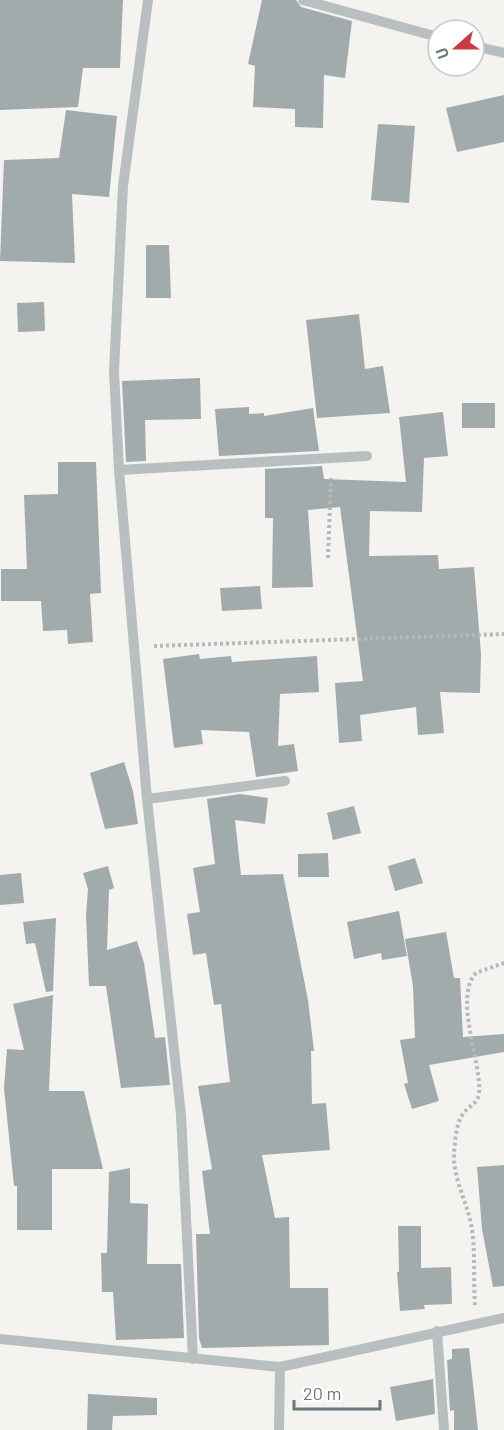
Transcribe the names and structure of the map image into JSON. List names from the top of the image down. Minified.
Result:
{"scale_bar":"20 m","north":"left"}
